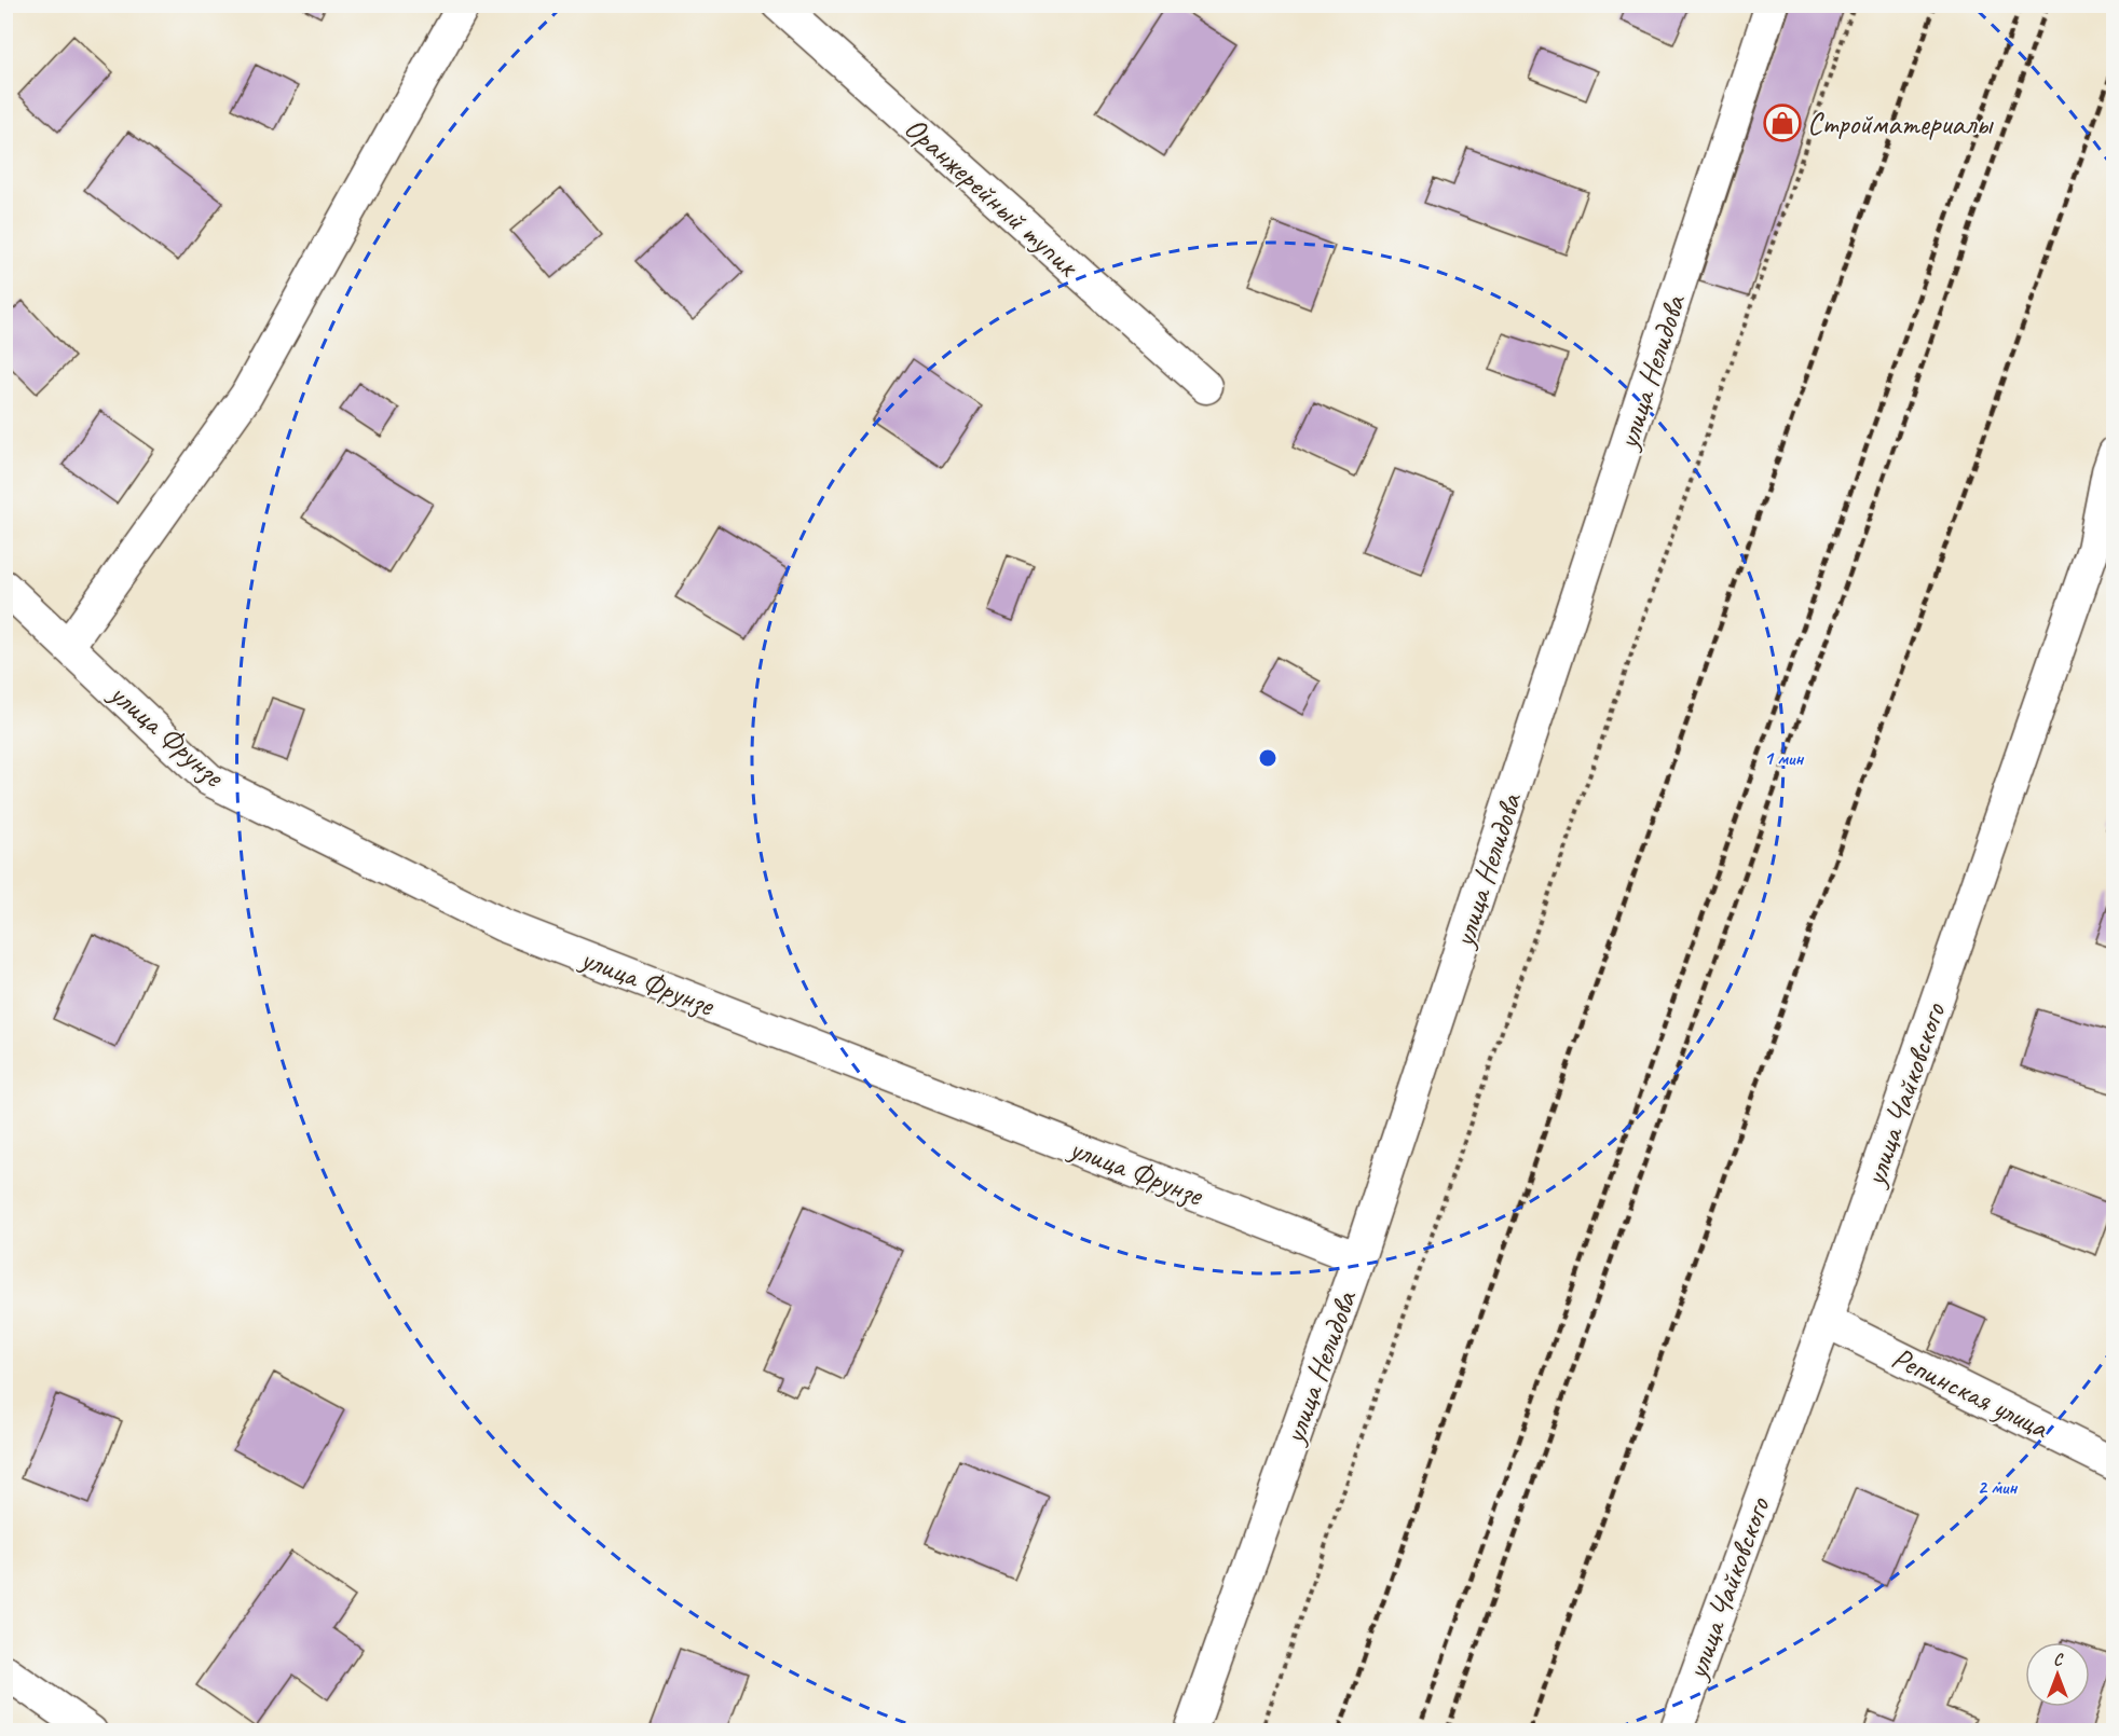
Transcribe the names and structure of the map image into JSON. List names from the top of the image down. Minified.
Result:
{"streets":{"street":["Оранжерейный тупик","улица Нелидова","улица Фрунзе","улица Чайковского","Репинская улица"]},"crossings":[["улица Нелидова","улица Фрунзе"],["улица Чайковского","Репинская улица"]],"places":{"shop":["Стройматериалы"]},"north":"top","rings":["1 мин","2 мин"]}
